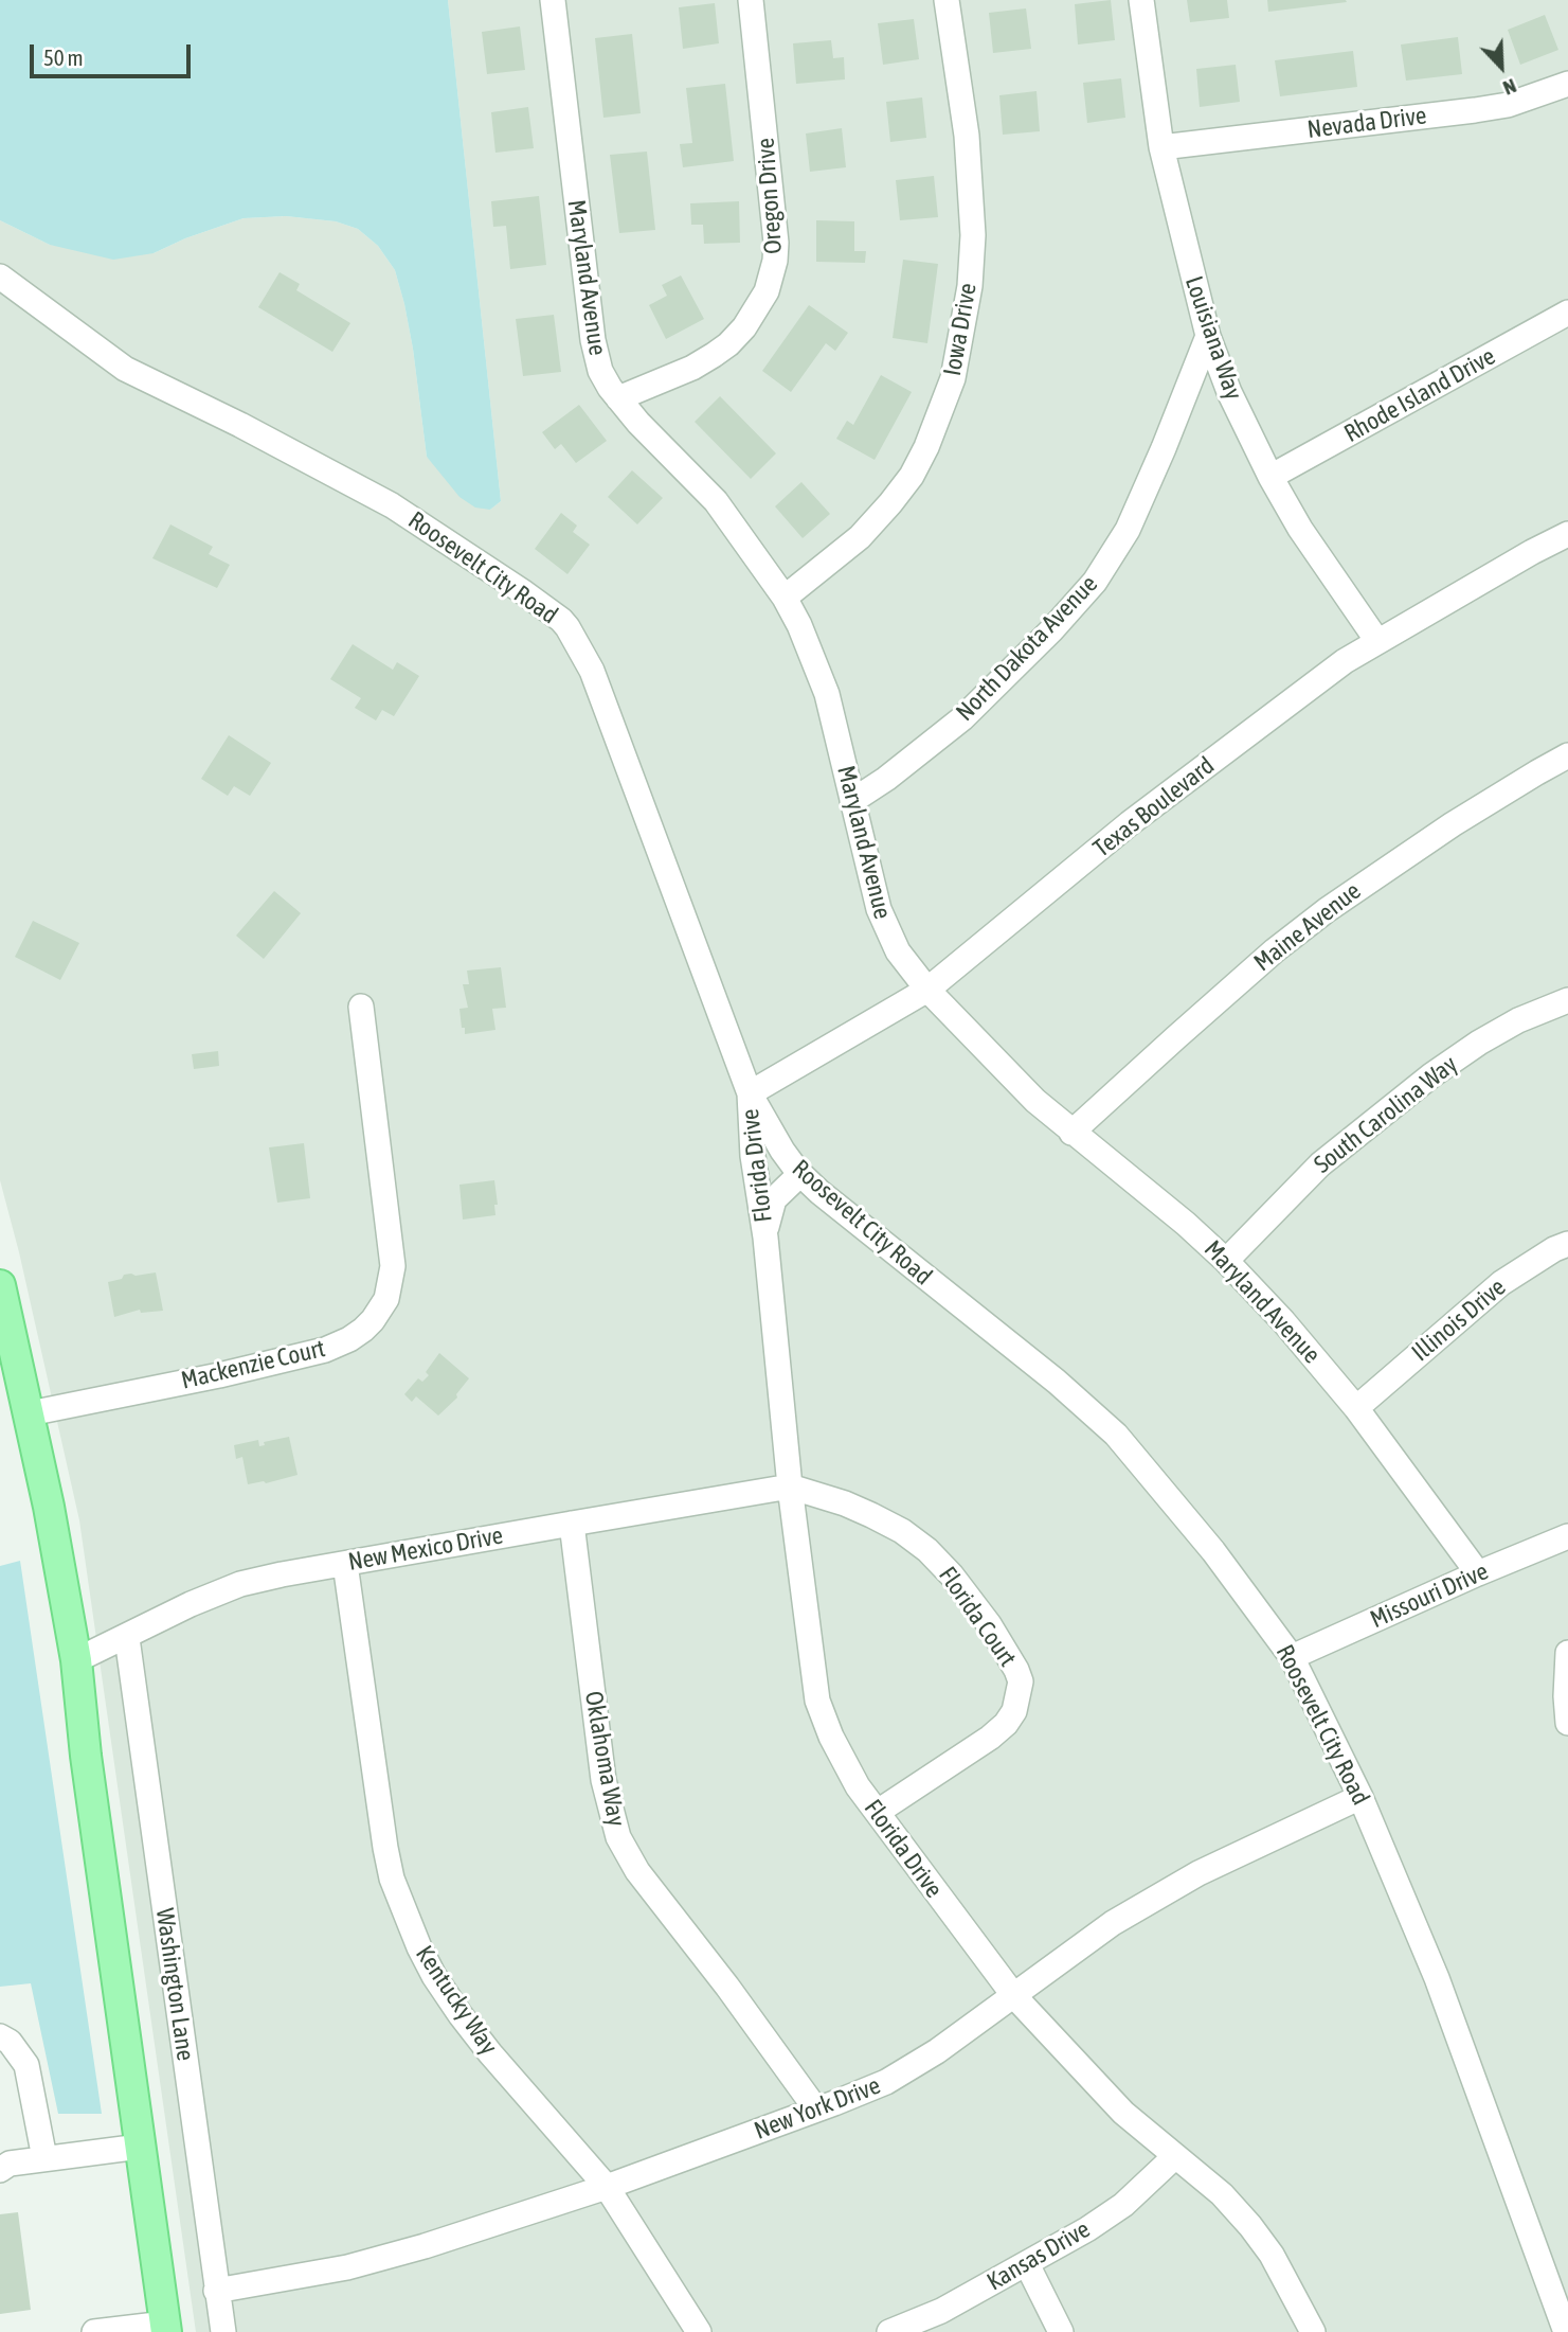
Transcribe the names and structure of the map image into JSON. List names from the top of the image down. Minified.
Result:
{"streets":{"street":["Nevada Drive","Oregon Drive","Maryland Avenue","Iowa Drive","Louisiana Way","Rhode Island Drive","Roosevelt City Road","North Dakota Avenue","Texas Boulevard","Maine Avenue","South Carolina Way","Florida Drive","Illinois Drive","Mackenzie Court","New Mexico Drive","Missouri Drive","Florida Court","Oklahoma Way","Washington Lane","Kentucky Way","New York Drive","Kansas Drive"]},"crossings":[["Nevada Drive","Louisiana Way"],["Oregon Drive","Maryland Avenue"],["Maryland Avenue","Iowa Drive"],["Maryland Avenue","North Dakota Avenue"],["Maryland Avenue","Texas Boulevard"],["Maryland Avenue","Maine Avenue"],["Maryland Avenue","South Carolina Way"],["Maryland Avenue","Illinois Drive"],["Maryland Avenue","Missouri Drive"],["Louisiana Way","Rhode Island Drive"],["Louisiana Way","North Dakota Avenue"],["Louisiana Way","Texas Boulevard"],["Roosevelt City Road","Texas Boulevard"],["Roosevelt City Road","Florida Drive"],["Roosevelt City Road","Missouri Drive"],["Roosevelt City Road","New York Drive"],["Texas Boulevard","Florida Drive"],["Florida Drive","New Mexico Drive"],["Florida Drive","Florida Court"],["Florida Drive","New York Drive"],["Florida Drive","Kansas Drive"],["New Mexico Drive","Florida Court"],["New Mexico Drive","Oklahoma Way"],["New Mexico Drive","Washington Lane"],["New Mexico Drive","Kentucky Way"],["Oklahoma Way","New York Drive"],["Washington Lane","New York Drive"],["Kentucky Way","New York Drive"]],"scale_bar":"50 m","north":"bottom right"}
